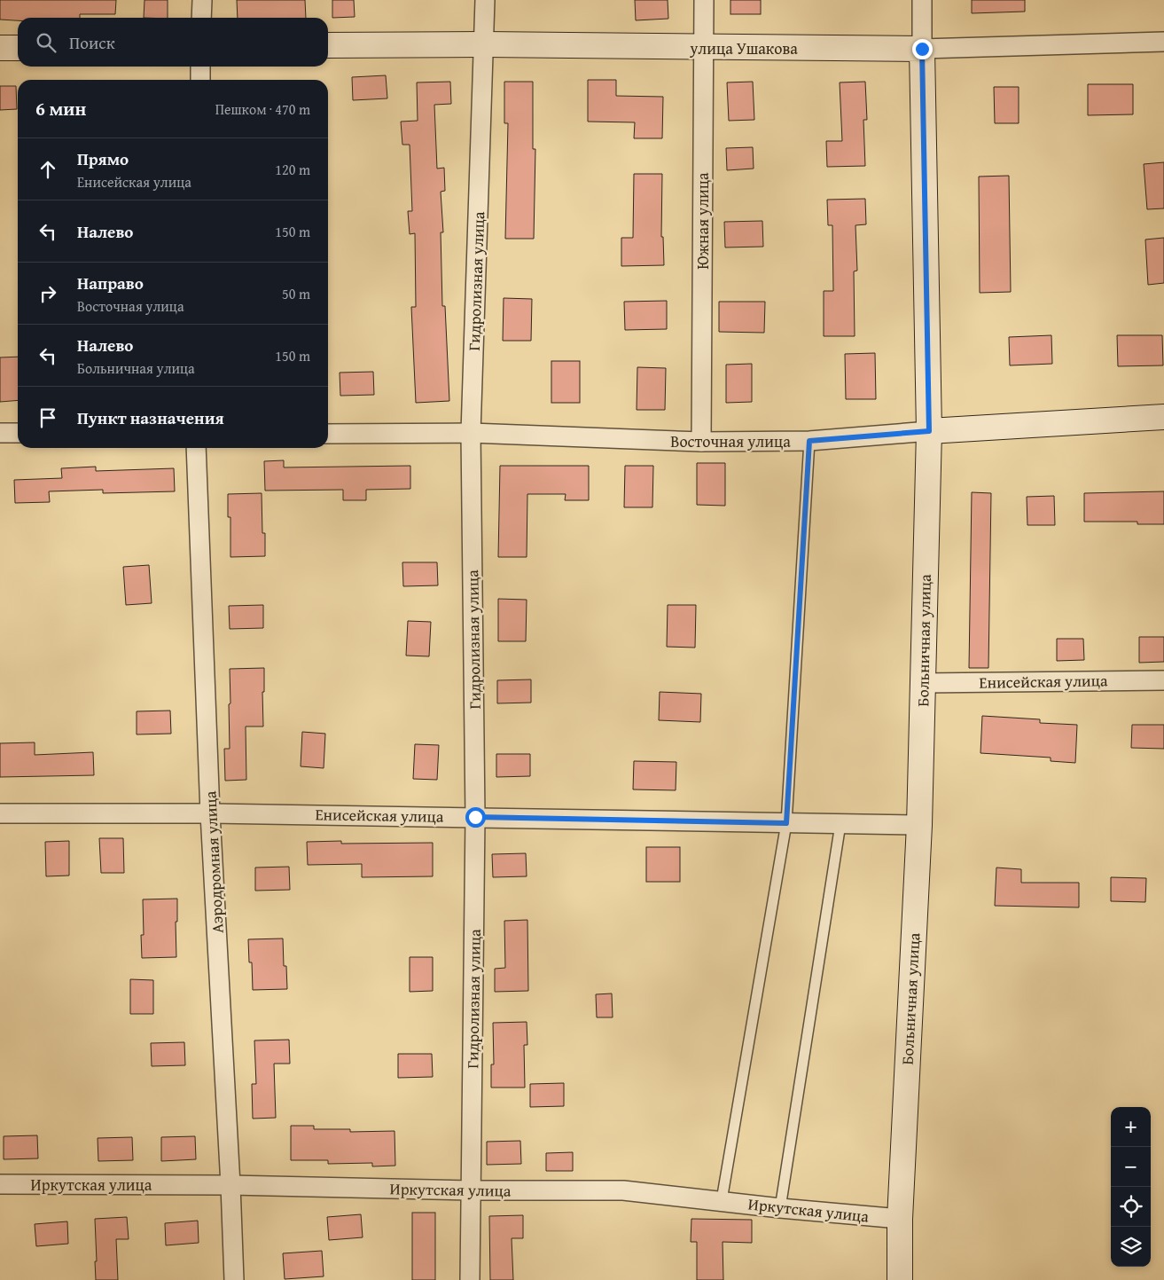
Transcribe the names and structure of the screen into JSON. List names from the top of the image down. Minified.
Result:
{"streets":{"street":["улица Ушакова","Южная улица","Гидролизная улица","Восточная улица","Больничная улица","Енисейская улица","Аэродромная улица","Иркутская улица"]},"crossings":[["улица Ушакова","Южная улица"],["улица Ушакова","Гидролизная улица"],["улица Ушакова","Больничная улица"],["Южная улица","Восточная улица"],["Гидролизная улица","Восточная улица"],["Гидролизная улица","Енисейская улица"],["Гидролизная улица","Иркутская улица"],["Восточная улица","Больничная улица"],["Больничная улица","Енисейская улица"],["Больничная улица","Иркутская улица"],["Енисейская улица","Аэродромная улица"],["Аэродромная улица","Иркутская улица"]],"page":{"search":"Поиск","heading":["6 мин","Пешком · 470 m"],"list":[["Прямо","Енисейская улица","120 m"],["Налево","150 m"],["Направо","Восточная улица","50 m"],["Налево","Больничная улица","150 m"],"Пункт назначения"],"map_buttons":["+","−"]}}
